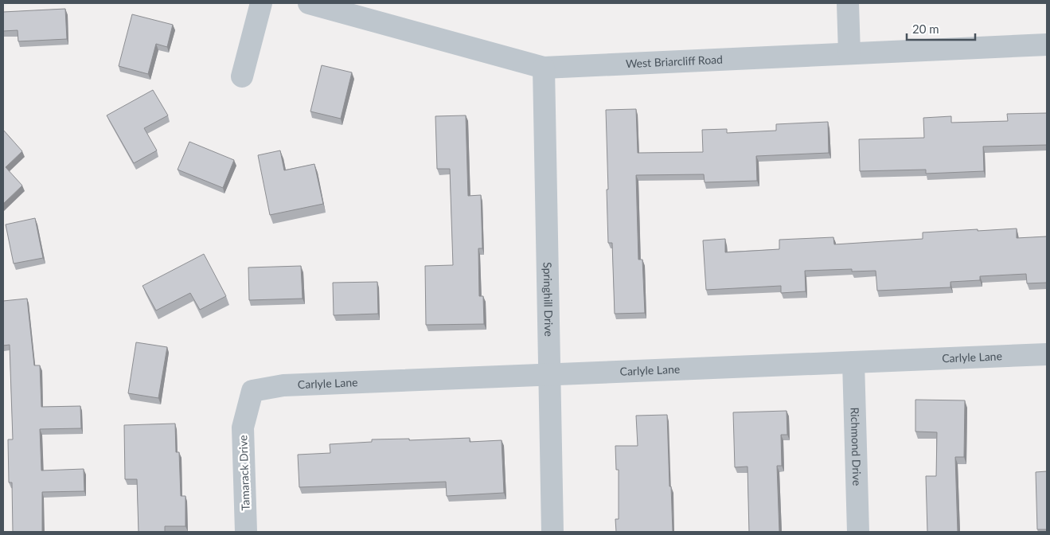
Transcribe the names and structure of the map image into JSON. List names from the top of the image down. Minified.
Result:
{"streets":{"street":["West Briarcliff Road","Springhill Drive","Carlyle Lane","Richmond Drive","Tamarack Drive"]},"crossings":[["West Briarcliff Road","Springhill Drive"],["Springhill Drive","Carlyle Lane"],["Carlyle Lane","Richmond Drive"],["Carlyle Lane","Tamarack Drive"]],"scale_bar":"20 m"}
